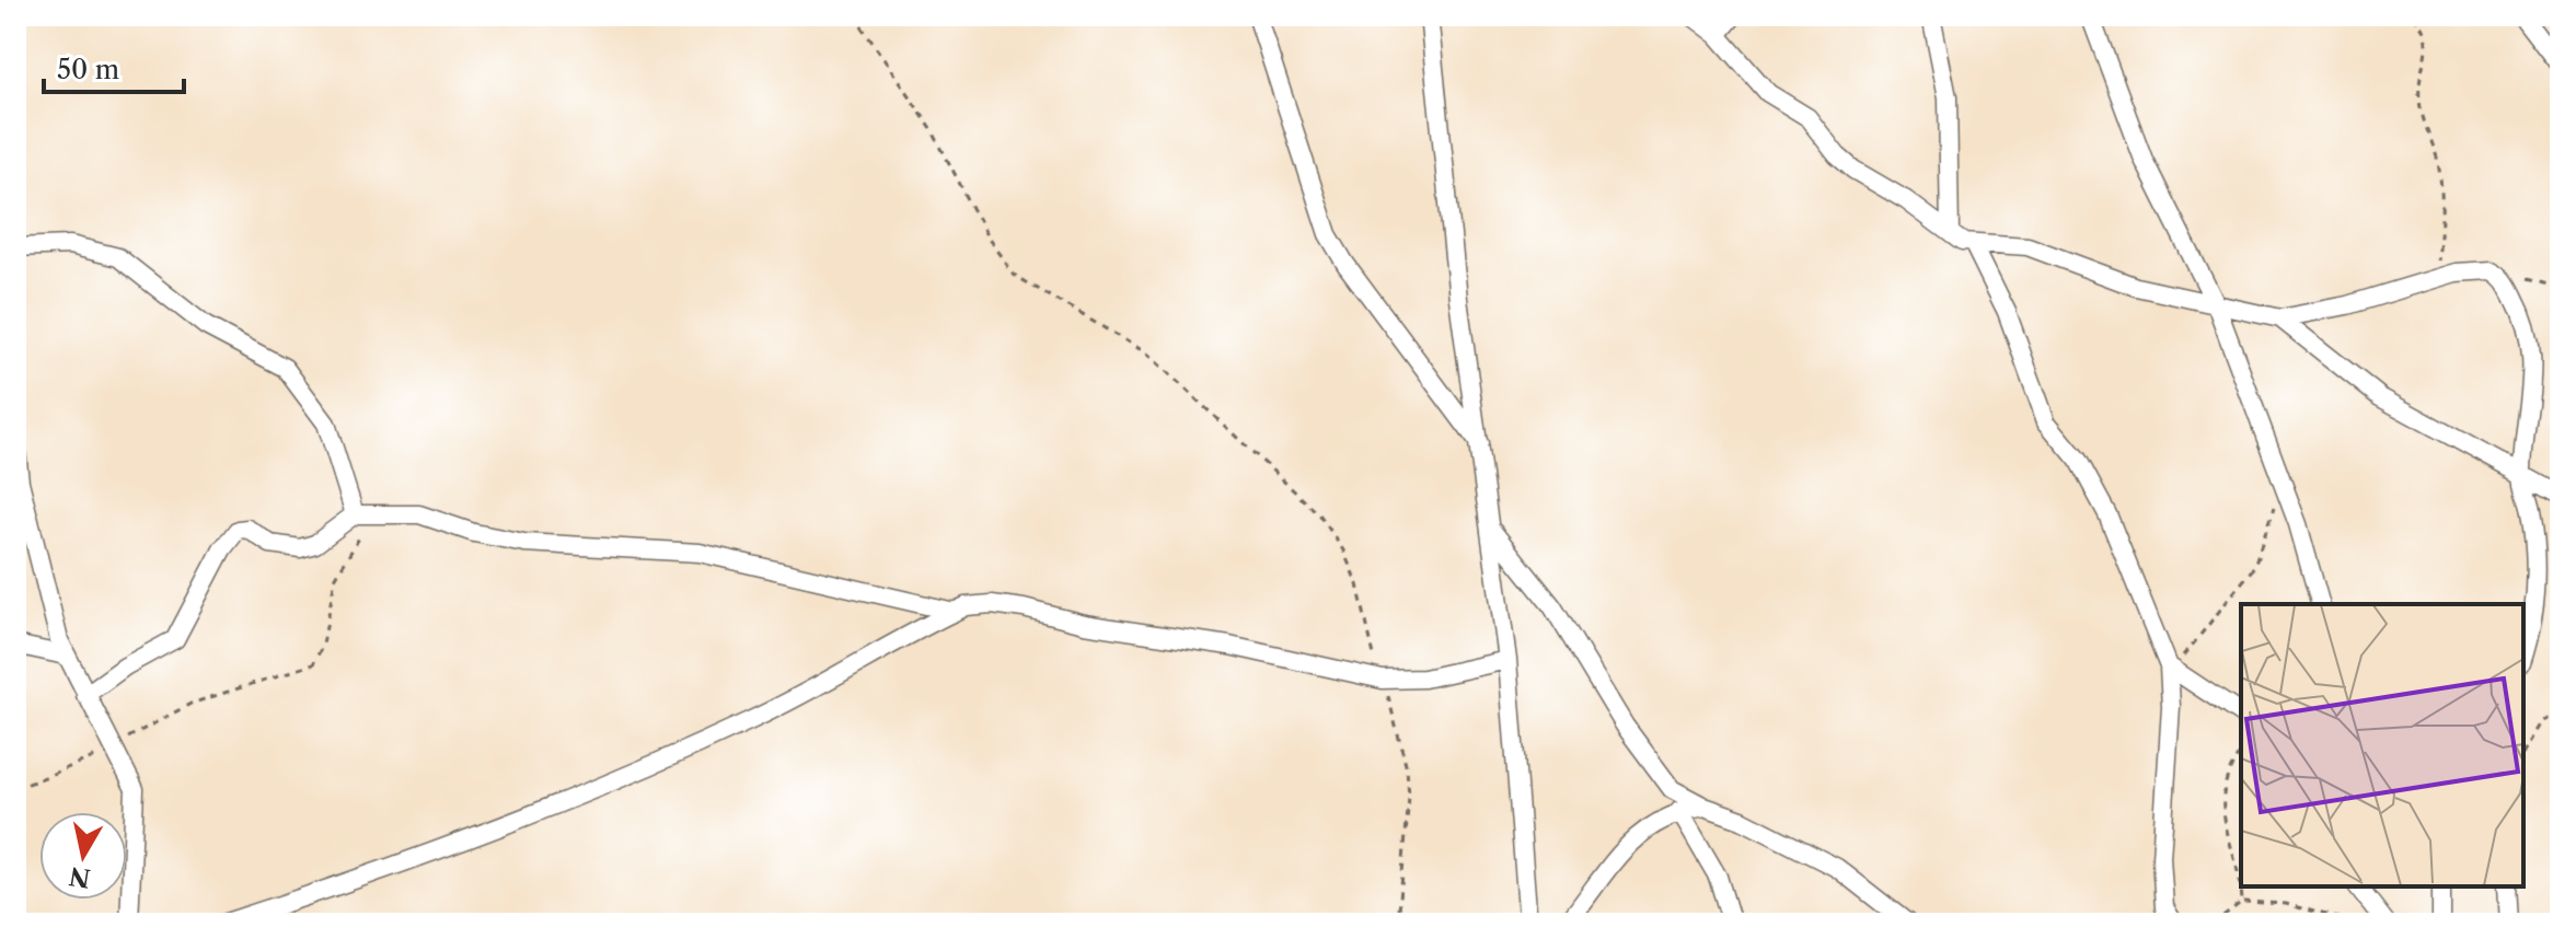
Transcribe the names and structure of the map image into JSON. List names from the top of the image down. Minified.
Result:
{"scale_bar":"50 m","north":"bottom"}
